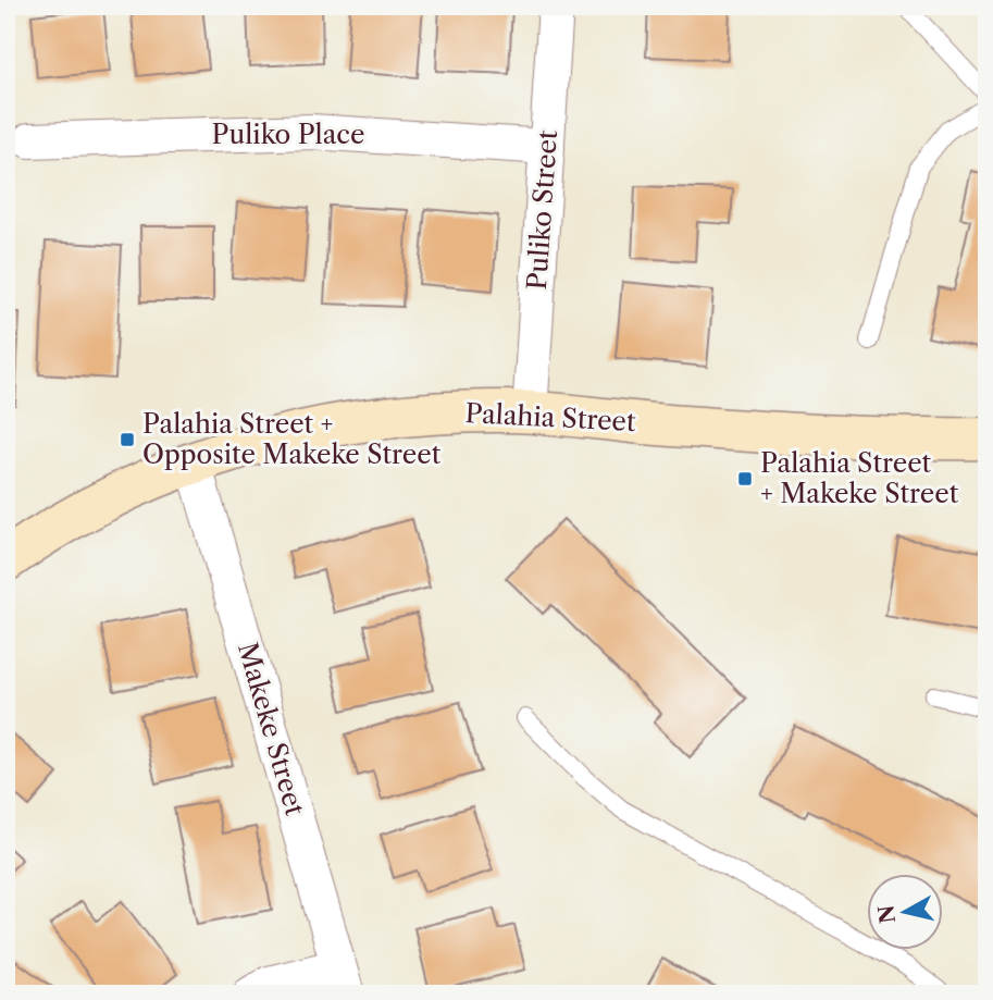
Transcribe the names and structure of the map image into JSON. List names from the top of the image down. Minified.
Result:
{"streets":{"street":["Puliko Place","Puliko Street","Palahia Street","Makeke Street"]},"crossings":[["Puliko Place","Puliko Street"],["Puliko Street","Palahia Street"],["Palahia Street","Makeke Street"]],"places":{"transit":["Palahia Street + Opposite Makeke Street","Palahia Street + Makeke Street"]},"north":"left"}
